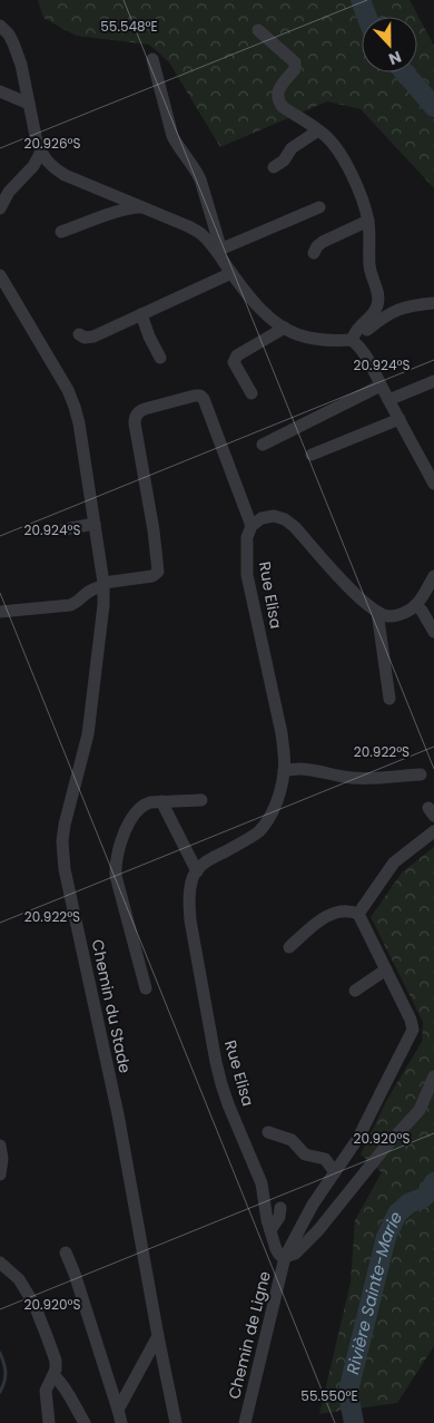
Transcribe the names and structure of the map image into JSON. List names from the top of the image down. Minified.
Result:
{"streets":{"street":["Rue Elisa","Chemin du Stade","Chemin de Ligne"]},"crossings":[["Rue Elisa","Chemin de Ligne"]],"water":["Rivière Sainte-Marie"],"north":"bottom","coordinates":["55.548°E","20.926°S","20.924°S","20.922°S","20.920°S","55.550°E"]}
